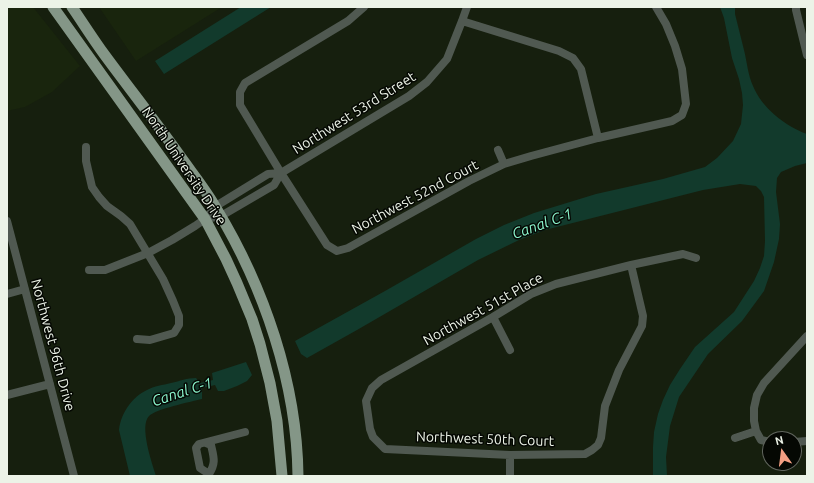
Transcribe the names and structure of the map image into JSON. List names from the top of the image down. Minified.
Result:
{"streets":{"main road":["North University Drive"],"street":["Northwest 53rd Street","Northwest 52nd Court","Northwest 51st Place","Northwest 96th Drive","Northwest 50th Court"]},"crossings":[["Northwest 53rd Street","North University Drive"],["Northwest 53rd Street","Northwest 52nd Court"],["Northwest 51st Place","Northwest 50th Court"]],"water":["Canal C-1"],"north":"top"}
